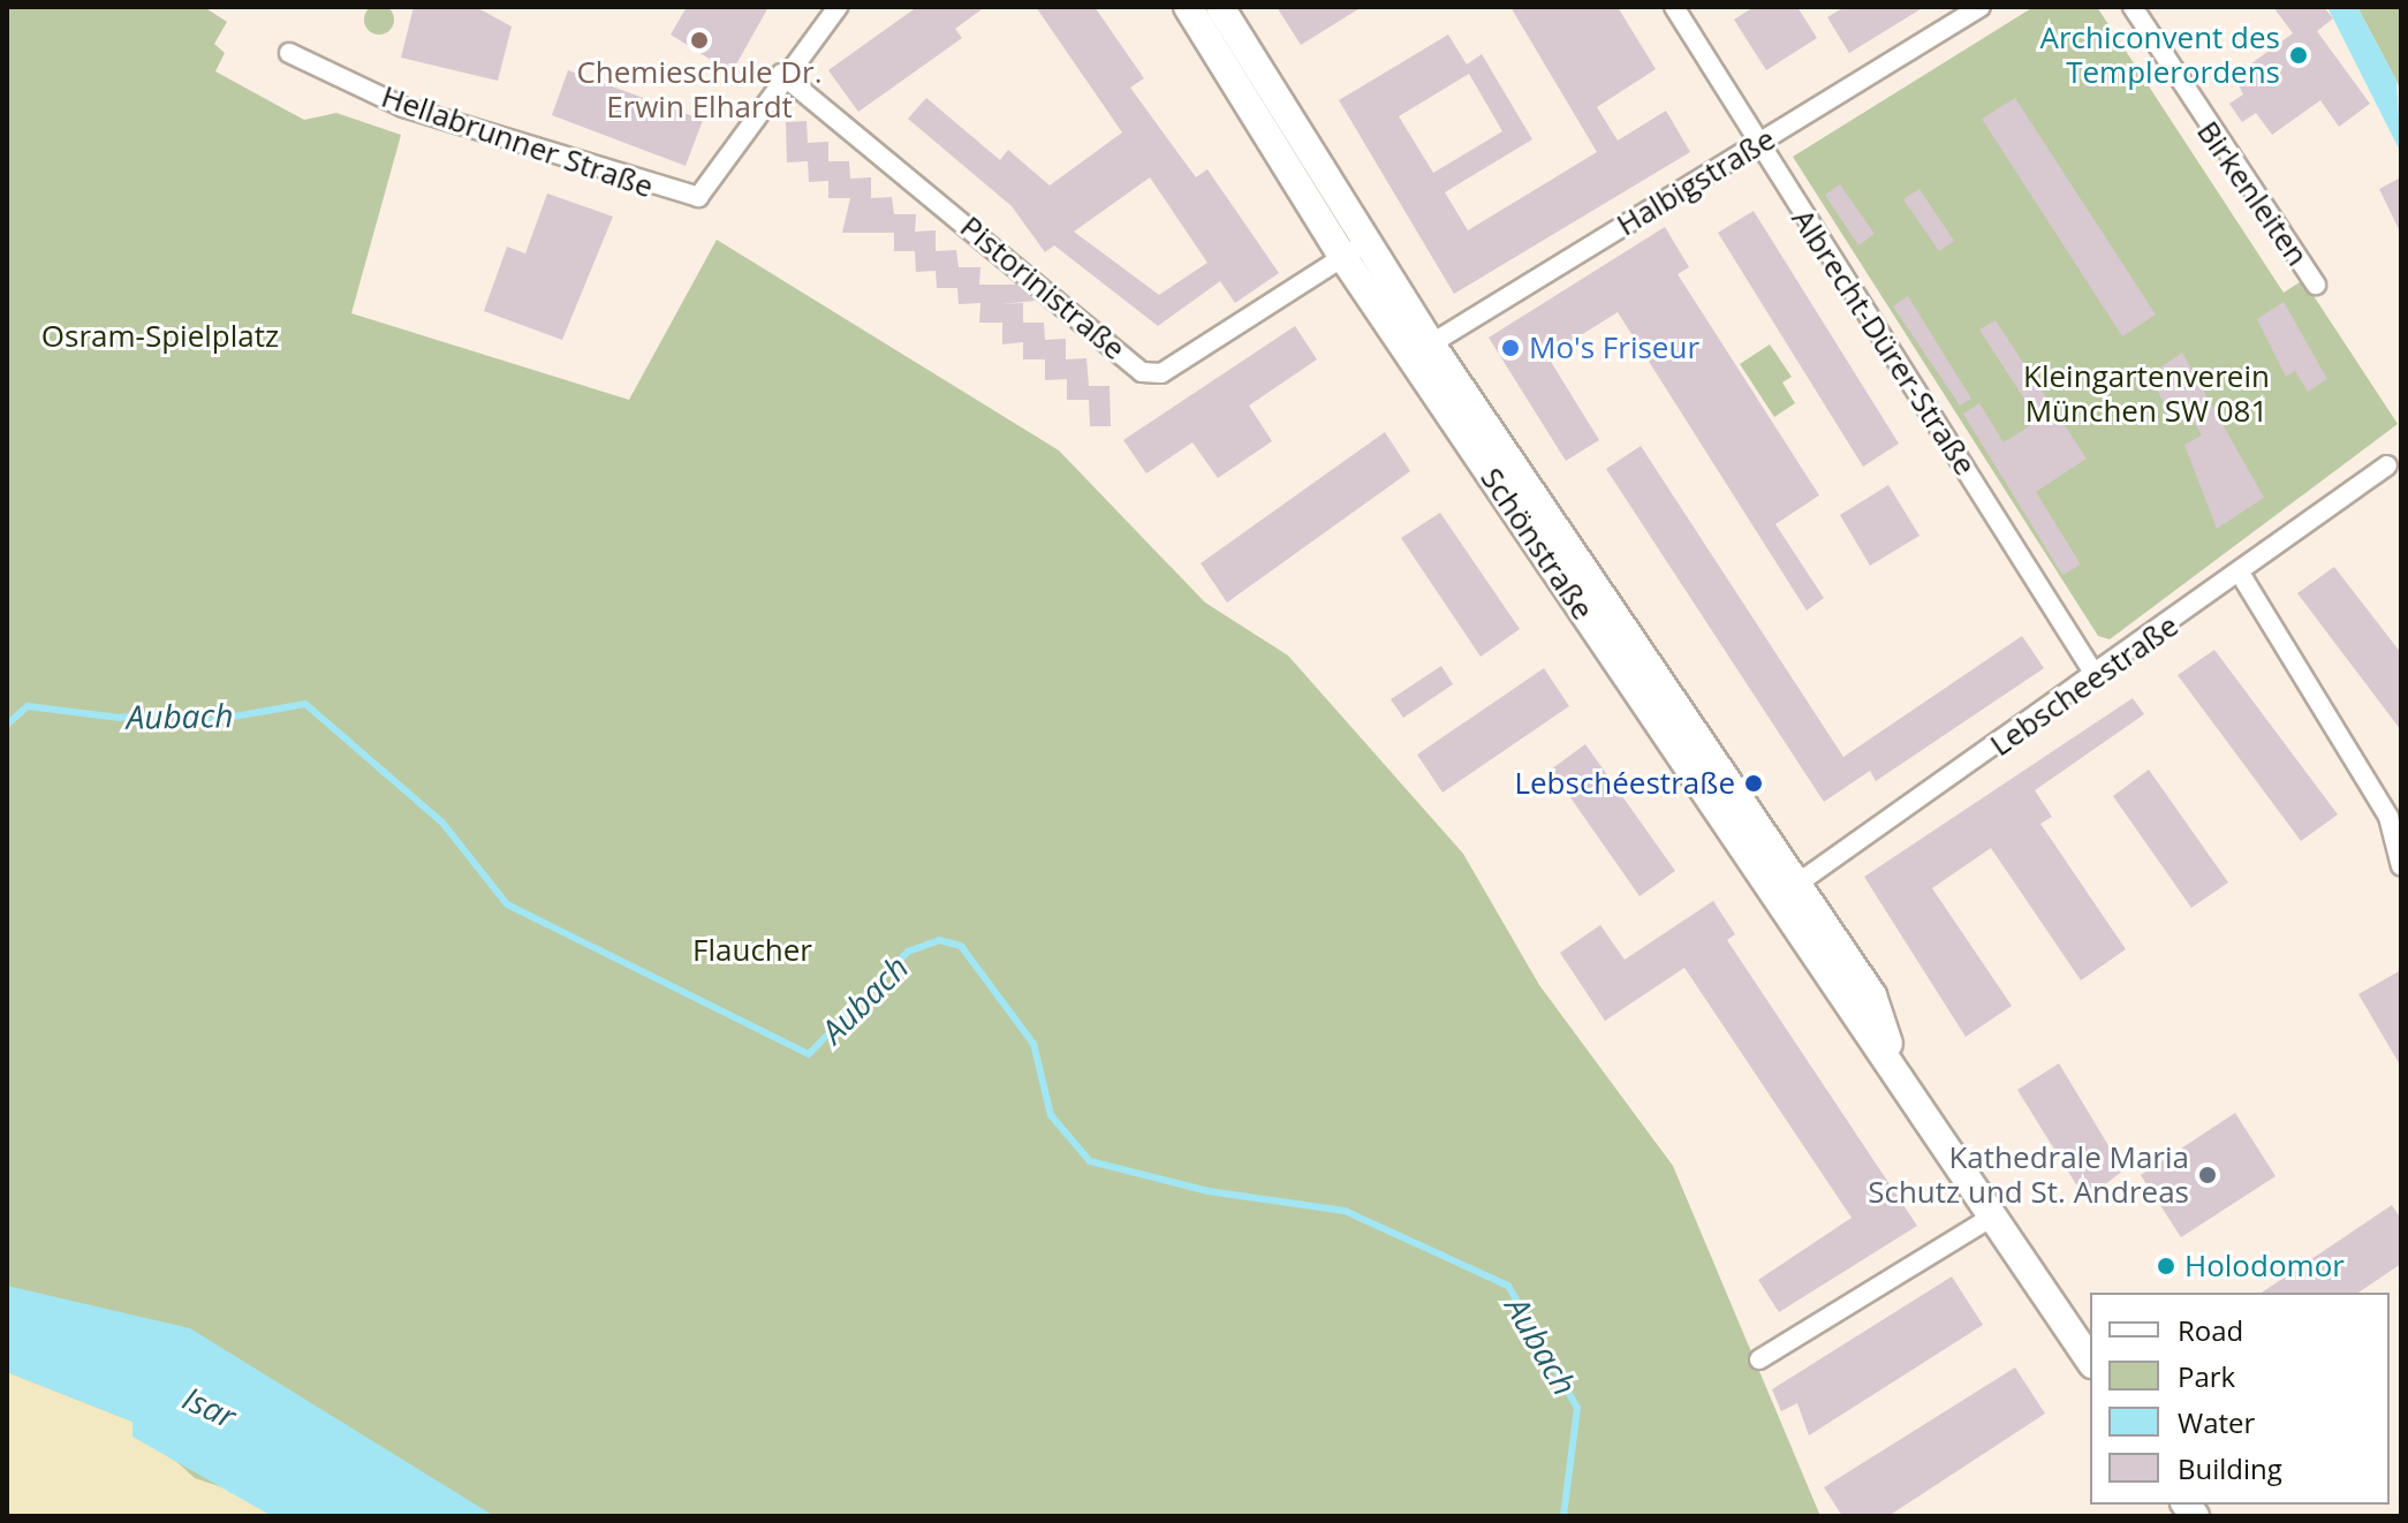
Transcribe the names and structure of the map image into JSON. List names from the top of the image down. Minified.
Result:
{"streets":{"street":["Hellabrunner Straße","Halbigstraße","Birkenleiten","Pistorinistraße","Albrecht-Dürer-Straße","Schönstraße","Lebscheestraße"]},"crossings":[["Hellabrunner Straße","Pistorinistraße"],["Halbigstraße","Albrecht-Dürer-Straße"],["Halbigstraße","Schönstraße"],["Pistorinistraße","Schönstraße"],["Albrecht-Dürer-Straße","Lebscheestraße"],["Schönstraße","Lebscheestraße"]],"water":["Aubach","Isar"],"parks":["Osram-Spielplatz","Kleingartenverein München SW 081","Flaucher"],"places":["Chemieschule Dr. Erwin Elhardt","Archiconvent des Templerordens","Mo's Friseur","Lebschéestraße","Kathedrale Maria Schutz und St. Andreas","Holodomor"],"legend":["Road","Park","Water","Building"]}
